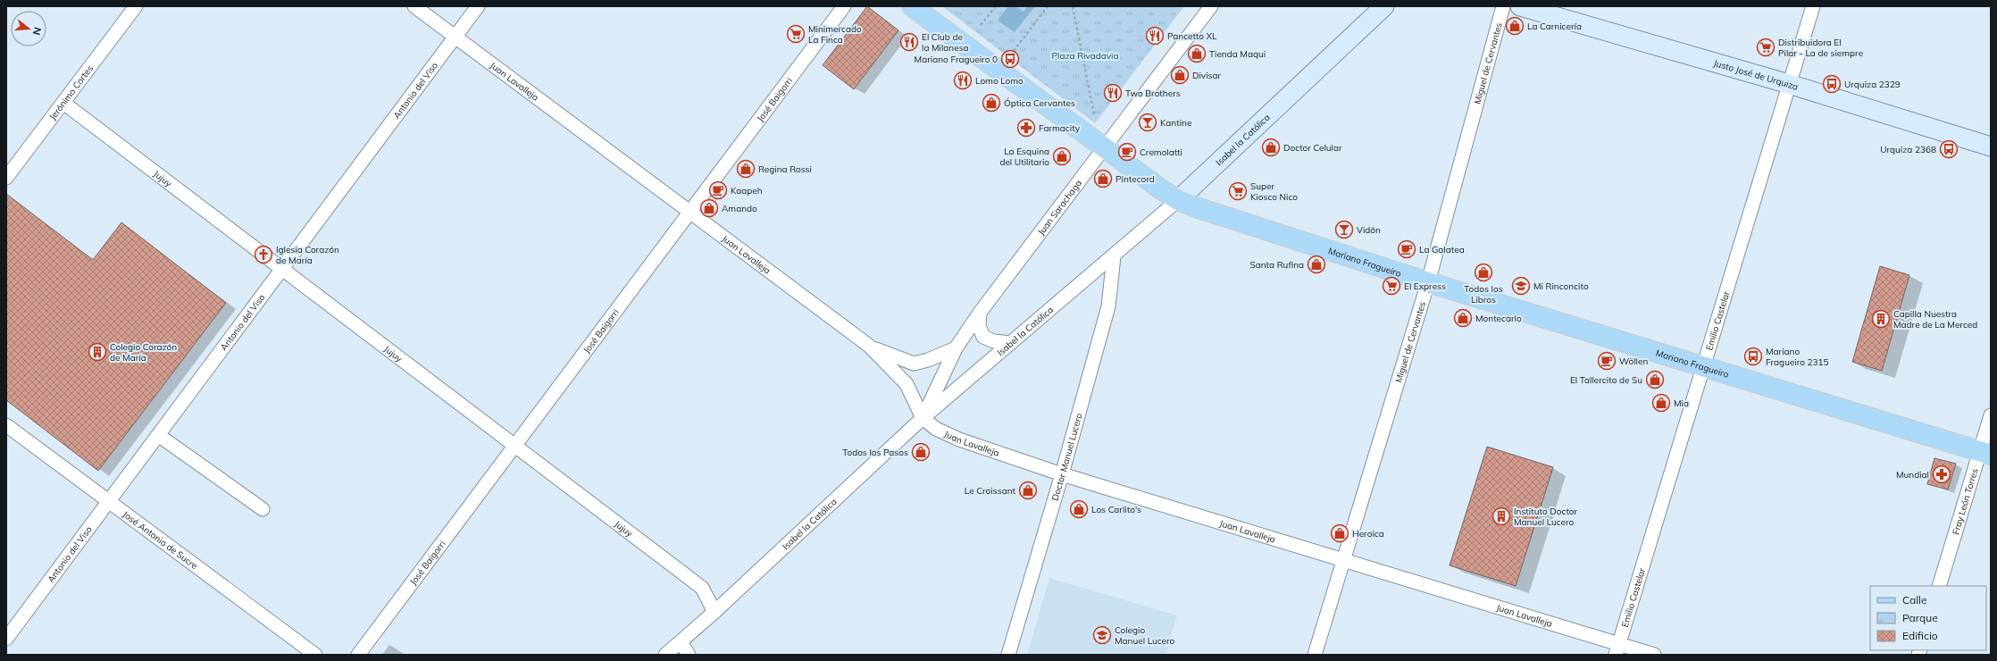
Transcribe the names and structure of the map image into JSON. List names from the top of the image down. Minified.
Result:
{"streets":{"main road":["Mariano Fragueiro"],"street":["Miguel de Cervantes","Justo José de Urquiza","Juan Lavalleja","Antonio del Viso","Jerónimo Cortes","José Baigorri","Isabel la Católica","Jujuy","Juan Sarachaga","Emilio Castelar","Doctor Manuel Lucero","Fray León Torres","José Antonio de Sucre"]},"crossings":[["Miguel de Cervantes","Juan Lavalleja"],["Miguel de Cervantes","Mariano Fragueiro"],["Justo José de Urquiza","Emilio Castelar"],["Juan Lavalleja","Antonio del Viso"],["Juan Lavalleja","José Baigorri"],["Juan Lavalleja","Isabel la Católica"],["Juan Lavalleja","Juan Sarachaga"],["Juan Lavalleja","Emilio Castelar"],["Juan Lavalleja","Doctor Manuel Lucero"],["Antonio del Viso","Jujuy"],["Antonio del Viso","José Antonio de Sucre"],["Jerónimo Cortes","Jujuy"],["José Baigorri","Jujuy"],["Isabel la Católica","Jujuy"],["Isabel la Católica","Juan Sarachaga"],["Isabel la Católica","Mariano Fragueiro"],["Isabel la Católica","Doctor Manuel Lucero"],["Juan Sarachaga","Mariano Fragueiro"],["Mariano Fragueiro","Emilio Castelar"],["Mariano Fragueiro","Fray León Torres"]],"parks":["Plaza Rivadavia"],"places":{"shop":["La Carnicería","Tienda Maqui","Divisar","Óptica Cervantes","Doctor Celular","La Esquina del Utilitario","Regina Rossi","Pintecord","Amando","Santa Rufina","Todos los Libros","Montecarlo","El Tallercito de Su","Mia","Todos los Pasos","Le Croissant","Los Carlito's","Heroica"],"supermarket":["Minimercado La Finca","Distribuidora El Pilar - La de siempre","Super Kiosco Nico","El Express"],"restaurant":["Pancetto XL","El Club de la Milanesa","Lomo Lomo","Two Brothers"],"bus stop":["Mariano Fragueiro 0","Urquiza 2329","Urquiza 2368","Mariano Fragueiro 2315"],"bar":["Kantine","Vidón"],"pharmacy":["Farmacity","Mundial"],"cafe":["Cremolatti","Kaapeh","La Galatea","Wöllen"],"church":["Iglesia Corazón de María"],"school or university":["Mi Rinconcito","Colegio Manuel Lucero"],"building":["Capilla Nuestra Madre de La Merced","Colegio Corazón de María","Instituto Doctor Manuel Lucero"]},"legend":["Calle","Parque","Edificio"],"north":"right"}
